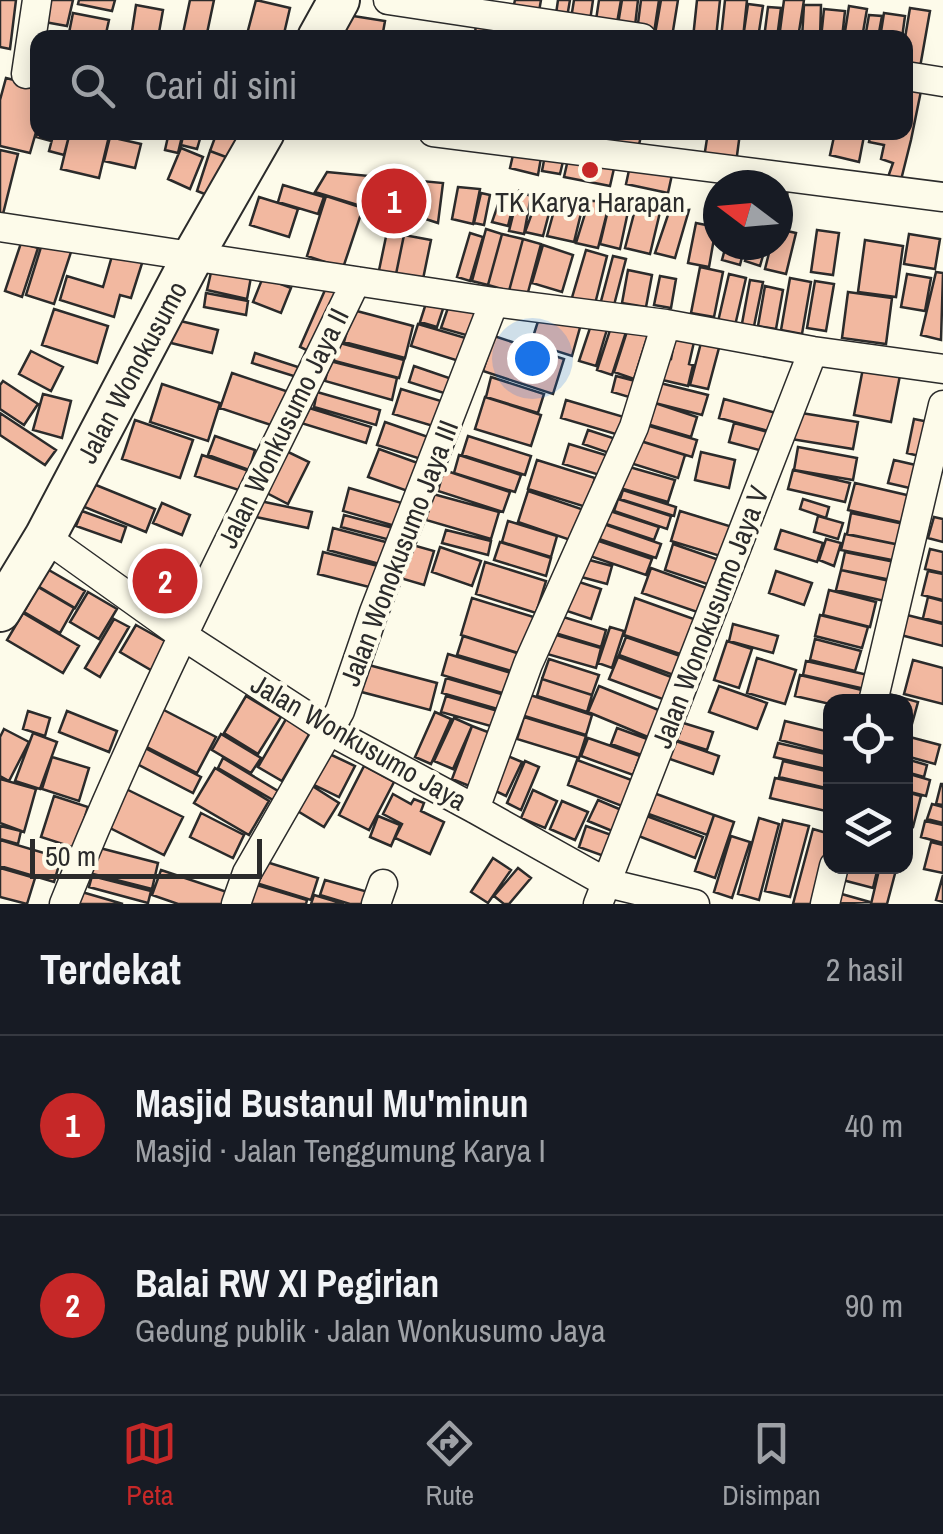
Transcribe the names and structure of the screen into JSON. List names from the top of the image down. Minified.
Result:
{"streets":{"main road":["Jalan Wonokusumo"],"street":["Jalan Wonkusumo Jaya II","Jalan Wonokusumo Jaya III","Jalan Wonokusumo Jaya V","Jalan Wonkusumo Jaya"]},"crossings":[["Jalan Wonokusumo","Jalan Wonkusumo Jaya"],["Jalan Wonkusumo Jaya II","Jalan Wonkusumo Jaya"],["Jalan Wonokusumo Jaya III","Jalan Wonkusumo Jaya"],["Jalan Wonokusumo Jaya V","Jalan Wonkusumo Jaya"]],"places":["TK Karya Harapan"],"scale_bar":"50 m","north":"left","page":{"search":"Cari di sini","pins":["1","2"],"scale":"50 m","heading":["Terdekat","2 hasil"],"list":[{"mark":"1","name":"Masjid Bustanul Mu'minun","note":"Masjid · Jalan Tenggumung Karya I","value":"40 m"},{"mark":"2","name":"Balai RW XI Pegirian","note":"Gedung publik · Jalan Wonkusumo Jaya","value":"90 m"}],"nav":["Peta","Rute","Disimpan"]}}
